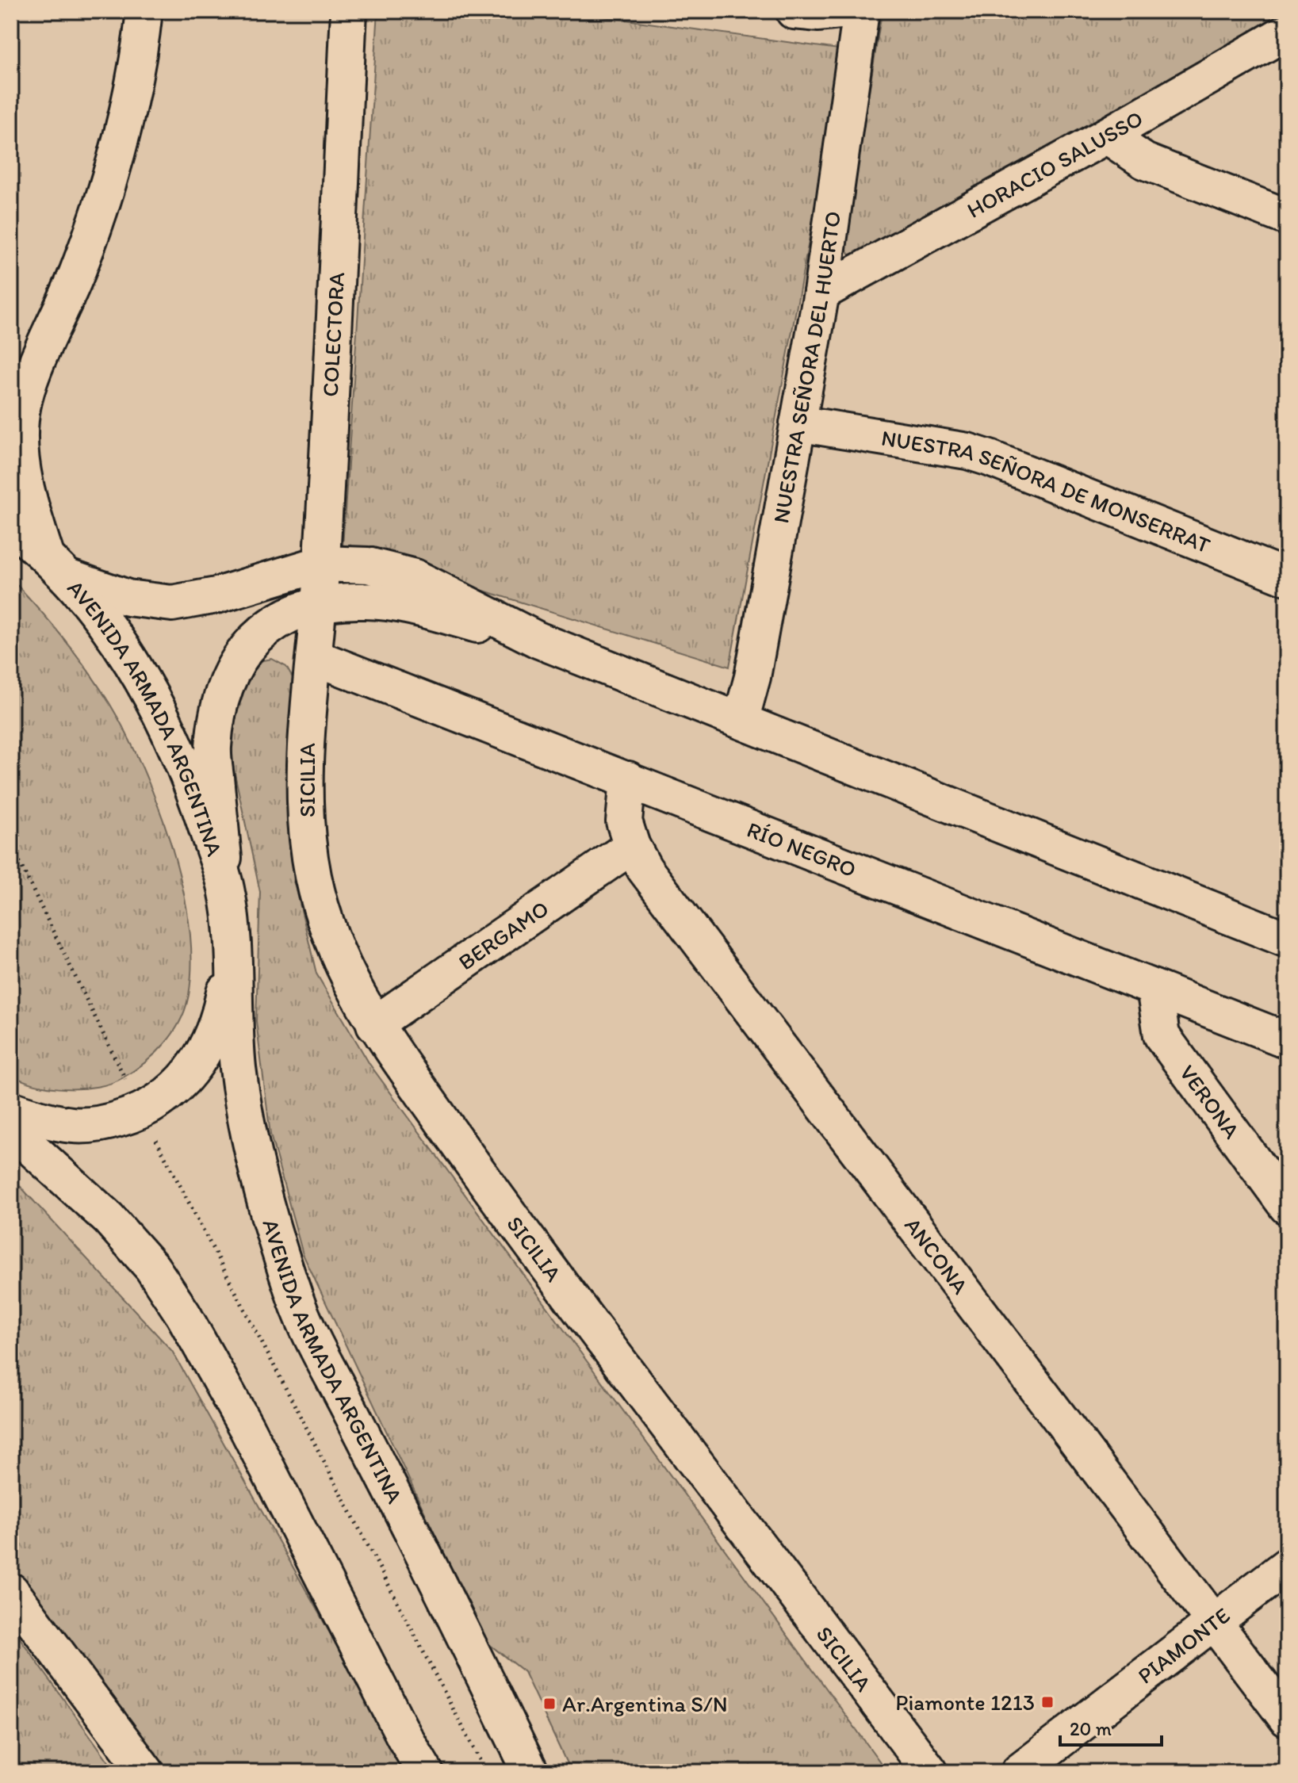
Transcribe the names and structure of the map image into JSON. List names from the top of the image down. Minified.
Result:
{"streets":{"main road":["HORACIO SALUSSO","COLECTORA","NUESTRA SEÑORA DEL HUERTO","NUESTRA SEÑORA DE MONSERRAT","AVENIDA ARMADA ARGENTINA","SICILIA","RÍO NEGRO","BERGAMO","VERONA","ANCONA","PIAMONTE"]},"crossings":[["HORACIO SALUSSO","NUESTRA SEÑORA DEL HUERTO"],["COLECTORA","SICILIA"],["COLECTORA","RÍO NEGRO"],["NUESTRA SEÑORA DEL HUERTO","NUESTRA SEÑORA DE MONSERRAT"],["SICILIA","RÍO NEGRO"],["SICILIA","BERGAMO"],["RÍO NEGRO","VERONA"],["RÍO NEGRO","ANCONA"],["BERGAMO","ANCONA"],["ANCONA","PIAMONTE"]],"places":{"transit":["Piamonte 1213","Ar.Argentina S/N"]},"scale_bar":"20 m"}
